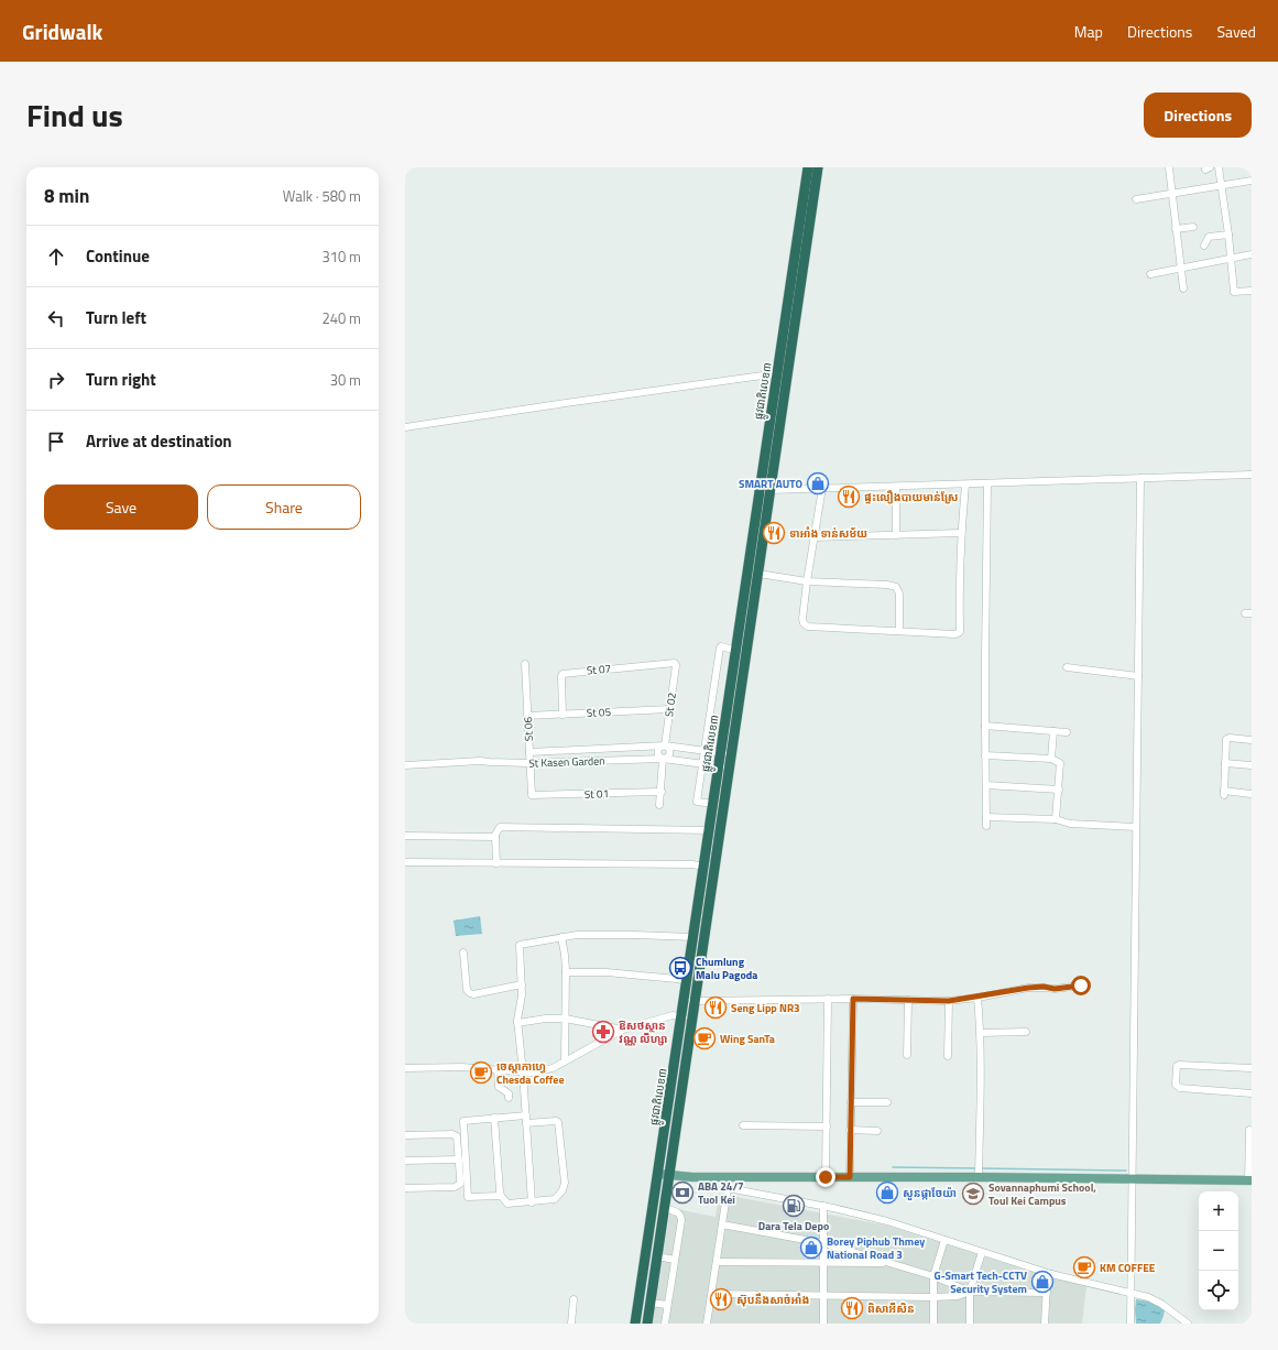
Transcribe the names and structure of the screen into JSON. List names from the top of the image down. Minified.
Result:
{"streets":{"highway":["ផ្លូវជាតិលេខ៣"],"street":["St 07","St 02","St 05","St 06","St Kasen Garden","St 01"]},"crossings":[["ផ្លូវជាតិលេខ៣","St Kasen Garden"],["St 07","St 02"],["St 07","St 05"],["St 02","St 05"],["St 02","St Kasen Garden"],["St 05","St 06"],["St 06","St Kasen Garden"],["St 06","St 01"]],"places":{"shop":["SMART AUTO","សួនផ្កាចែយ៉ា","Borey Piphub Thmey National Road 3","G-Smart Tech-CCTV Security System"],"restaurant":["ផ្ទះលឿងបាយមាន់ស្រែ","ទាអាំង ទាន់សម័យ","Seng Lipp NR3","ស៊ុបនឹងសាច់អាំង","ពិសាអីសិន"],"bus stop":["Chumlung Malu Pagoda"],"pharmacy":["ឱសថស្ថាន វណ្ណ លីហ្សា"],"cafe":["Wing SanTa","ចេស្ដាកាហ្វេ Chesda Coffee","KM COFFEE"],"bank":["ABA 24/7 Tuol Kei"],"school or university":["Sovannaphumi School, Toul Kei Campus"],"fuel station":["Dara Tela Depo"]},"page":{"header":"Gridwalk","nav":["Map","Directions","Saved"],"title":"Find us","buttons":["Directions",["Save","Share"]],"heading":["8 min","Walk · 580 m"],"list":[["Continue","310 m"],["Turn left","240 m"],["Turn right","30 m"],"Arrive at destination"],"map_buttons":["+","−"]}}
